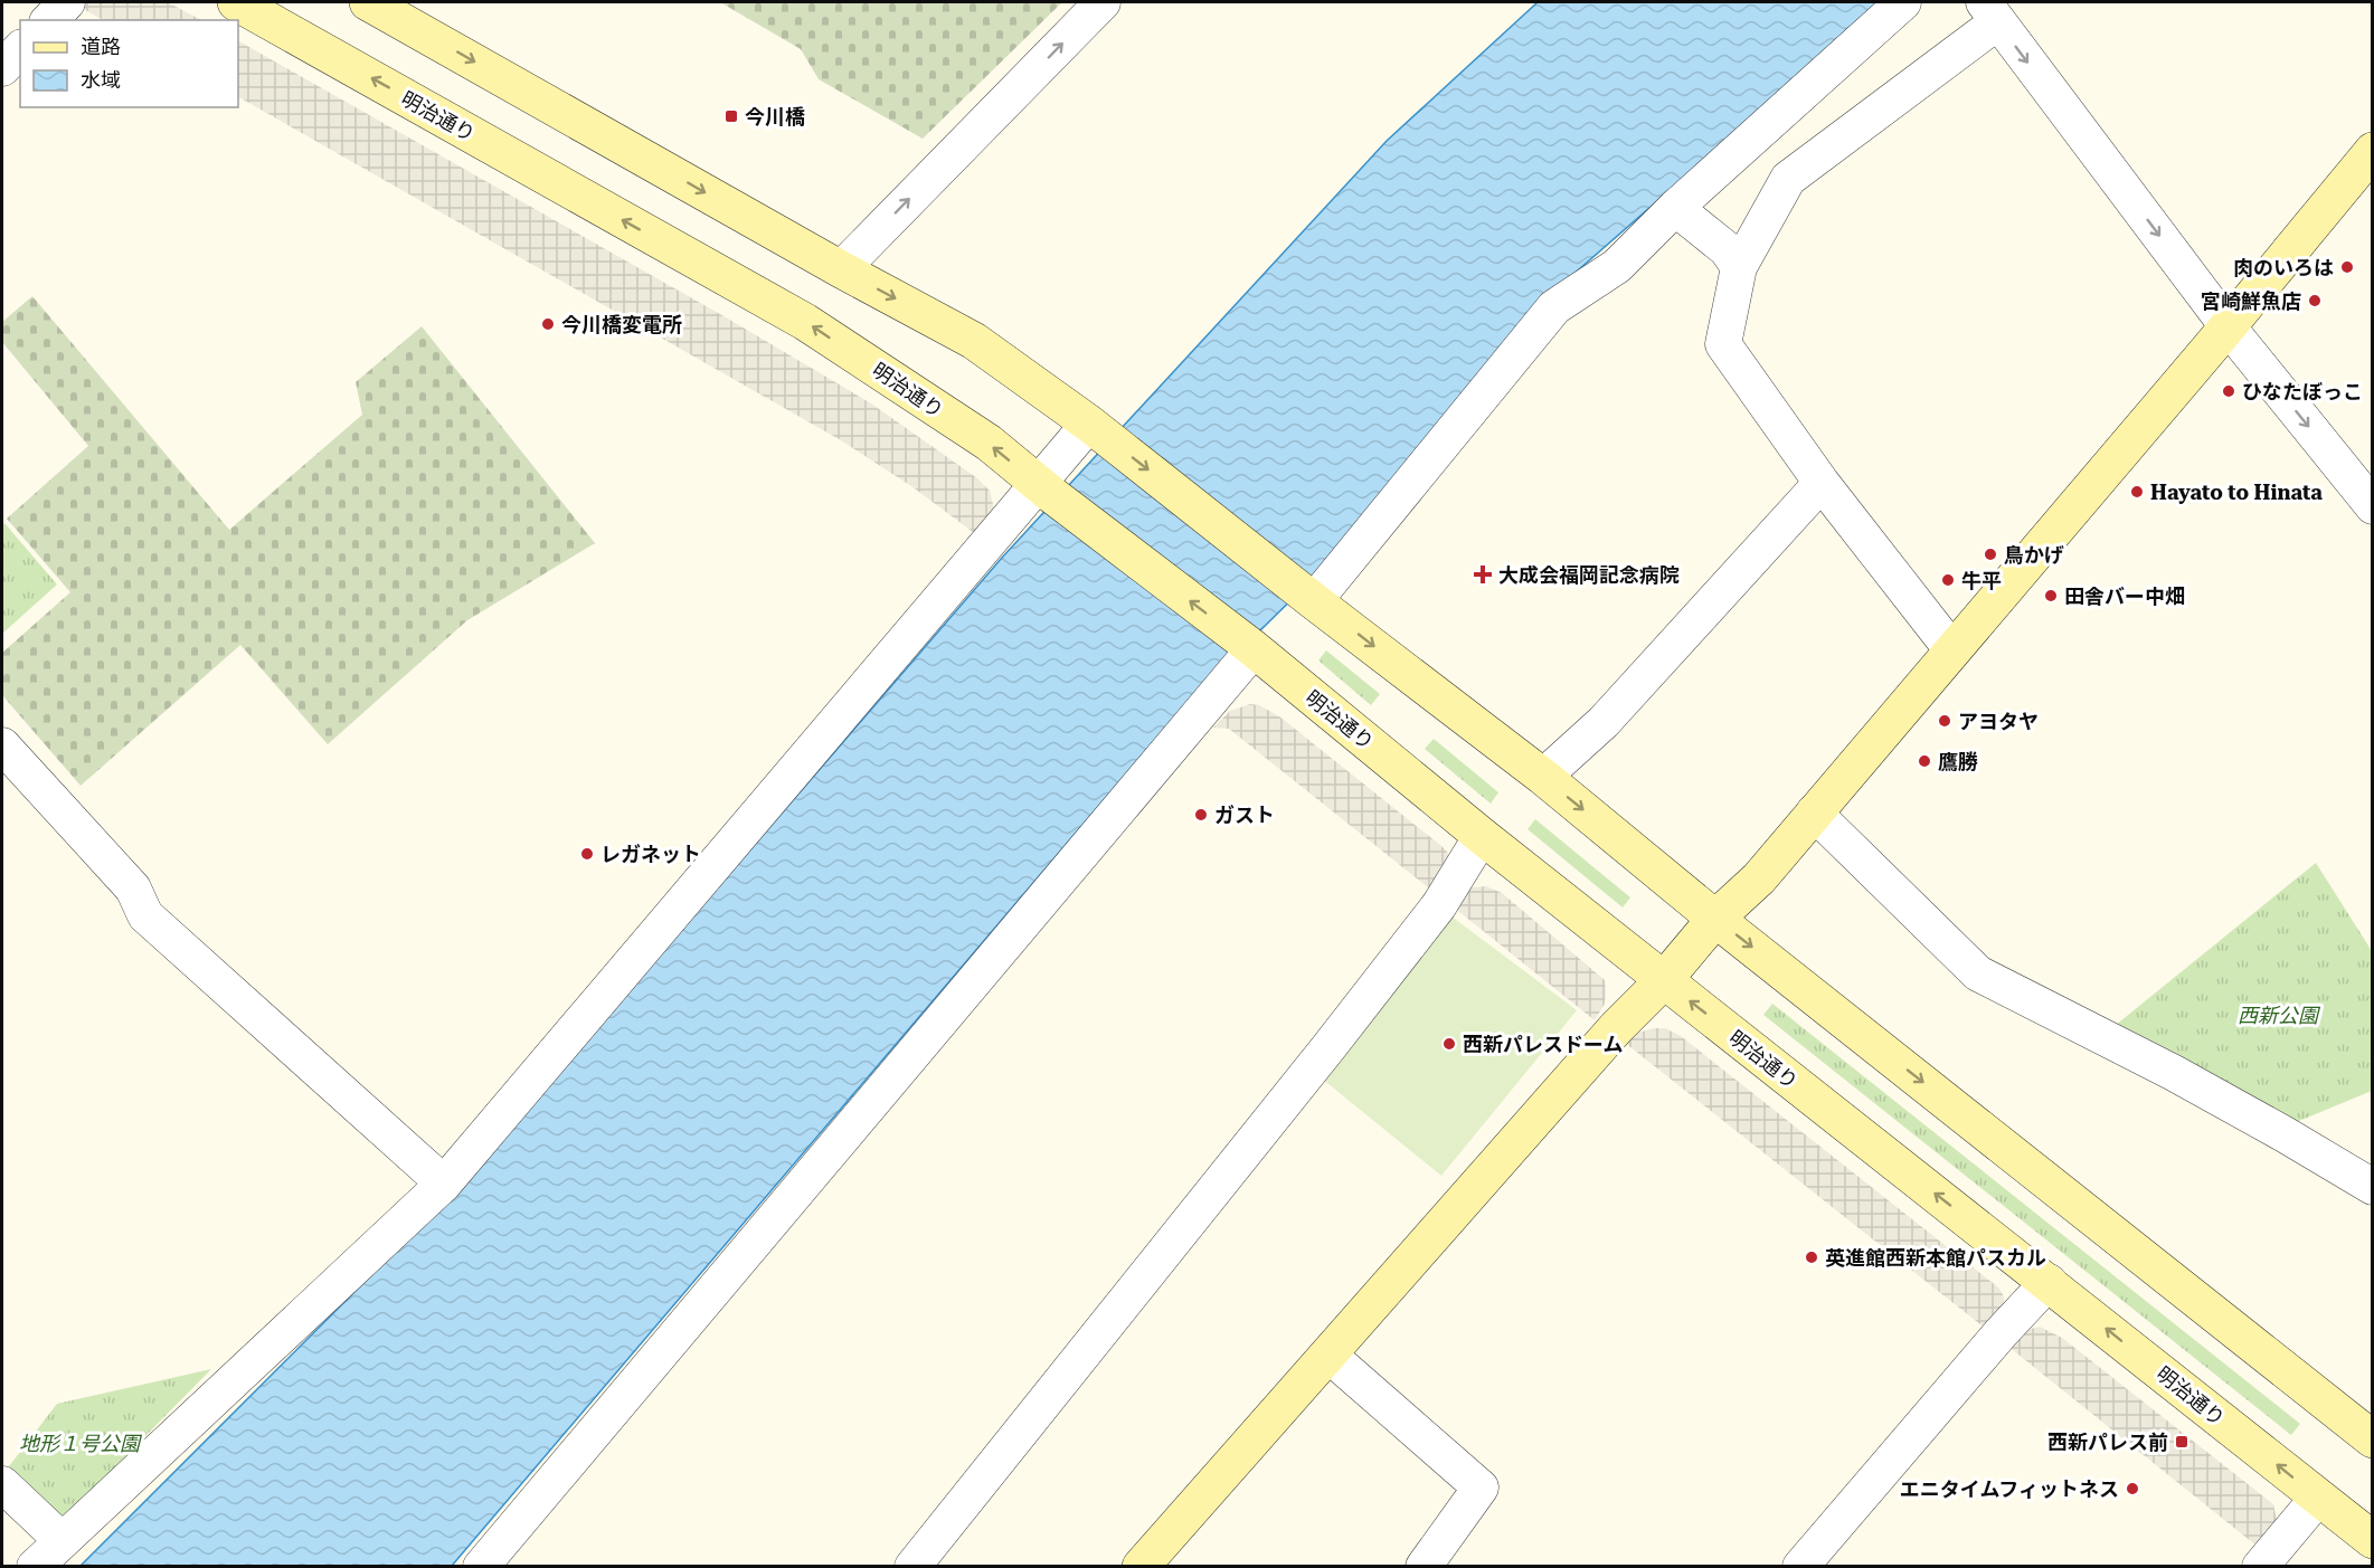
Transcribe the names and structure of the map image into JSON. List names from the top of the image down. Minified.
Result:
{"streets":{"street":["明治通り"]},"parks":["西新公園","地形１号公園"],"places":{"transit":["今川橋","西新パレス前"],"other":["肉のいろは","宮崎鮮魚店","今川橋変電所","ひなたぼっこ","Hayato to Hinata","鳥かげ","牛平","田舎バー中畑","アヨタヤ","鷹勝","ガスト","レガネット","西新パレスドーム","英進館西新本館パスカル","エニタイムフィットネス"],"health":["大成会福岡記念病院"]},"legend":["道路","水域"]}
